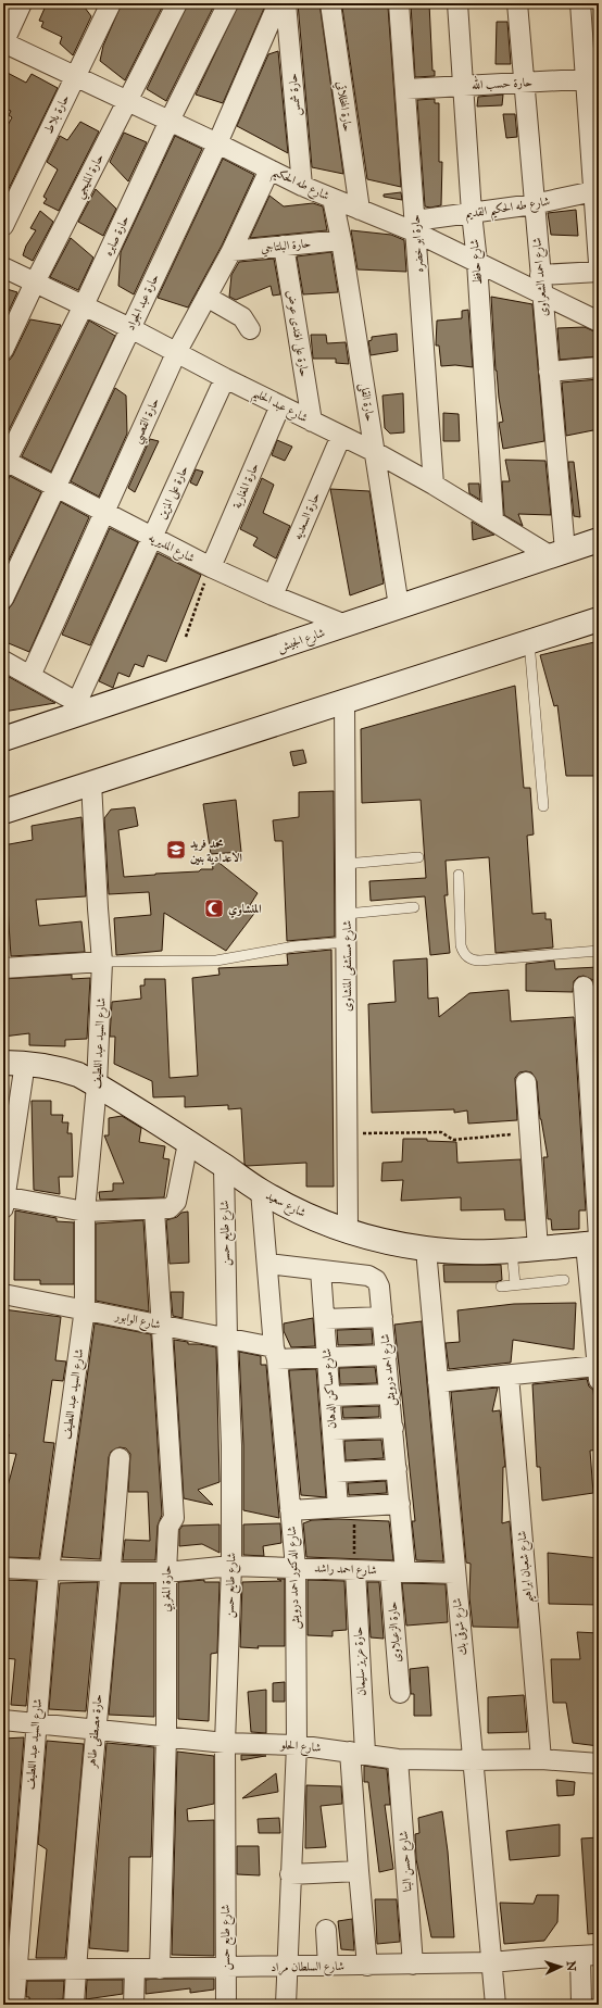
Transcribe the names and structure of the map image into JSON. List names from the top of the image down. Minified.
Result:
{"streets":{"main road":["شارع الجيش","شارع سعيد"],"street":["حارة حسب الله","حارة شمس","حارة المخللاتي","حارة بلاط","حارة المليجي","شارع طه الحكيم","شارع طه الحكيم القديم","حارة صابره","حارة ابو خضره","حارة البلتاجي","شارع حافظ","شارع احمد الشعراوى","حارة عبد الجواد","حارة على افندى عوض","حارة القلى","شارع عبد الحليم","حارة القصبي","حارة المغاربة","حارة على المزين","حارة السعديه","شارع المديريه","شارع مستشفى المنشاوى","شارع السيد عبد اللطيف","شارع طايع حسن","شارع الوابور","شارع احمد درويش","شارع مساكن الدهان","شارع شعبان ابراهيم","شارع احمد راشد","شارع الدكتور احمد درويش","حارة المغربي","شارع شوقى بك","حارة الزعبلاوى","حارة عزيز سليمان","حارة مصطفى طاهر","شارع الحلو","شارع حسن البنا","شارع السلطان مراد"]},"crossings":[["حارة حسب الله","حارة ابو خضره"],["حارة حسب الله","شارع حافظ"],["حارة حسب الله","شارع احمد الشعراوى"],["حارة شمس","شارع طه الحكيم"],["حارة المخللاتي","شارع طه الحكيم"],["حارة بلاط","شارع طه الحكيم"],["حارة المليجي","شارع طه الحكيم"],["حارة المليجي","شارع عبد الحليم"],["شارع طه الحكيم","شارع طه الحكيم القديم"],["شارع طه الحكيم","حارة صابره"],["شارع طه الحكيم","حارة ابو خضره"],["شارع طه الحكيم","شارع حافظ"],["شارع طه الحكيم","شارع احمد الشعراوى"],["شارع طه الحكيم","حارة عبد الجواد"],["شارع طه الحكيم","حارة القلى"],["شارع طه الحكيم","حارة القصبي"],["شارع طه الحكيم القديم","حارة ابو خضره"],["شارع طه الحكيم القديم","شارع حافظ"],["شارع طه الحكيم القديم","شارع احمد الشعراوى"],["حارة صابره","شارع عبد الحليم"],["حارة صابره","شارع المديريه"],["حارة ابو خضره","شارع عبد الحليم"],["حارة البلتاجي","حارة على افندى عوض"],["حارة البلتاجي","حارة القلى"],["حارة البلتاجي","حارة القصبي"],["شارع حافظ","شارع عبد الحليم"],["شارع احمد الشعراوى","شارع عبد الحليم"],["شارع احمد الشعراوى","شارع الجيش"],["حارة عبد الجواد","شارع عبد الحليم"],["حارة عبد الجواد","شارع المديريه"],["حارة على افندى عوض","شارع عبد الحليم"],["حارة القلى","شارع عبد الحليم"],["حارة القلى","شارع الجيش"],["شارع عبد الحليم","حارة القصبي"],["شارع عبد الحليم","حارة المغاربة"],["شارع عبد الحليم","حارة على المزين"],["شارع عبد الحليم","حارة السعديه"],["شارع عبد الحليم","شارع الجيش"],["حارة القصبي","شارع المديريه"],["حارة المغاربة","شارع المديريه"],["حارة على المزين","شارع المديريه"],["حارة على المزين","شارع الجيش"],["حارة السعديه","شارع المديريه"],["شارع المديريه","شارع الجيش"],["شارع مستشفى المنشاوى","شارع سعيد"],["شارع السيد عبد اللطيف","شارع سعيد"],["شارع السيد عبد اللطيف","شارع الوابور"],["شارع السيد عبد اللطيف","شارع احمد راشد"],["شارع السيد عبد اللطيف","شارع الحلو"],["شارع السيد عبد اللطيف","شارع السلطان مراد"],["شارع سعيد","شارع طايع حسن"],["شارع سعيد","شارع الدكتور احمد درويش"],["شارع سعيد","شارع شوقى بك"],["شارع طايع حسن","شارع الوابور"],["شارع طايع حسن","شارع احمد راشد"],["شارع طايع حسن","شارع الحلو"],["شارع طايع حسن","شارع السلطان مراد"],["شارع الوابور","شارع احمد درويش"],["شارع الوابور","شارع مساكن الدهان"],["شارع الوابور","شارع الدكتور احمد درويش"],["شارع الوابور","حارة المغربي"],["شارع احمد درويش","شارع مساكن الدهان"],["شارع احمد درويش","شارع احمد راشد"],["شارع احمد درويش","شارع الدكتور احمد درويش"],["شارع احمد درويش","حارة الزعبلاوى"],["شارع شعبان ابراهيم","شارع الحلو"],["شارع احمد راشد","شارع الدكتور احمد درويش"],["شارع احمد راشد","حارة المغربي"],["شارع احمد راشد","شارع شوقى بك"],["شارع احمد راشد","حارة الزعبلاوى"],["شارع احمد راشد","حارة عزيز سليمان"],["شارع احمد راشد","حارة مصطفى طاهر"],["شارع الدكتور احمد درويش","شارع الحلو"],["شارع الدكتور احمد درويش","شارع السلطان مراد"],["حارة المغربي","شارع الحلو"],["حارة المغربي","شارع السلطان مراد"],["شارع شوقى بك","شارع الحلو"],["شارع شوقى بك","شارع السلطان مراد"],["حارة عزيز سليمان","شارع الحلو"],["حارة عزيز سليمان","شارع السلطان مراد"],["حارة مصطفى طاهر","شارع الحلو"],["حارة مصطفى طاهر","شارع السلطان مراد"],["شارع الحلو","شارع حسن البنا"],["شارع حسن البنا","شارع السلطان مراد"]],"places":{"school or university":["محمد فريد الاعدادية بنين"],"mosque":["المنشاوي"]},"north":"right"}
